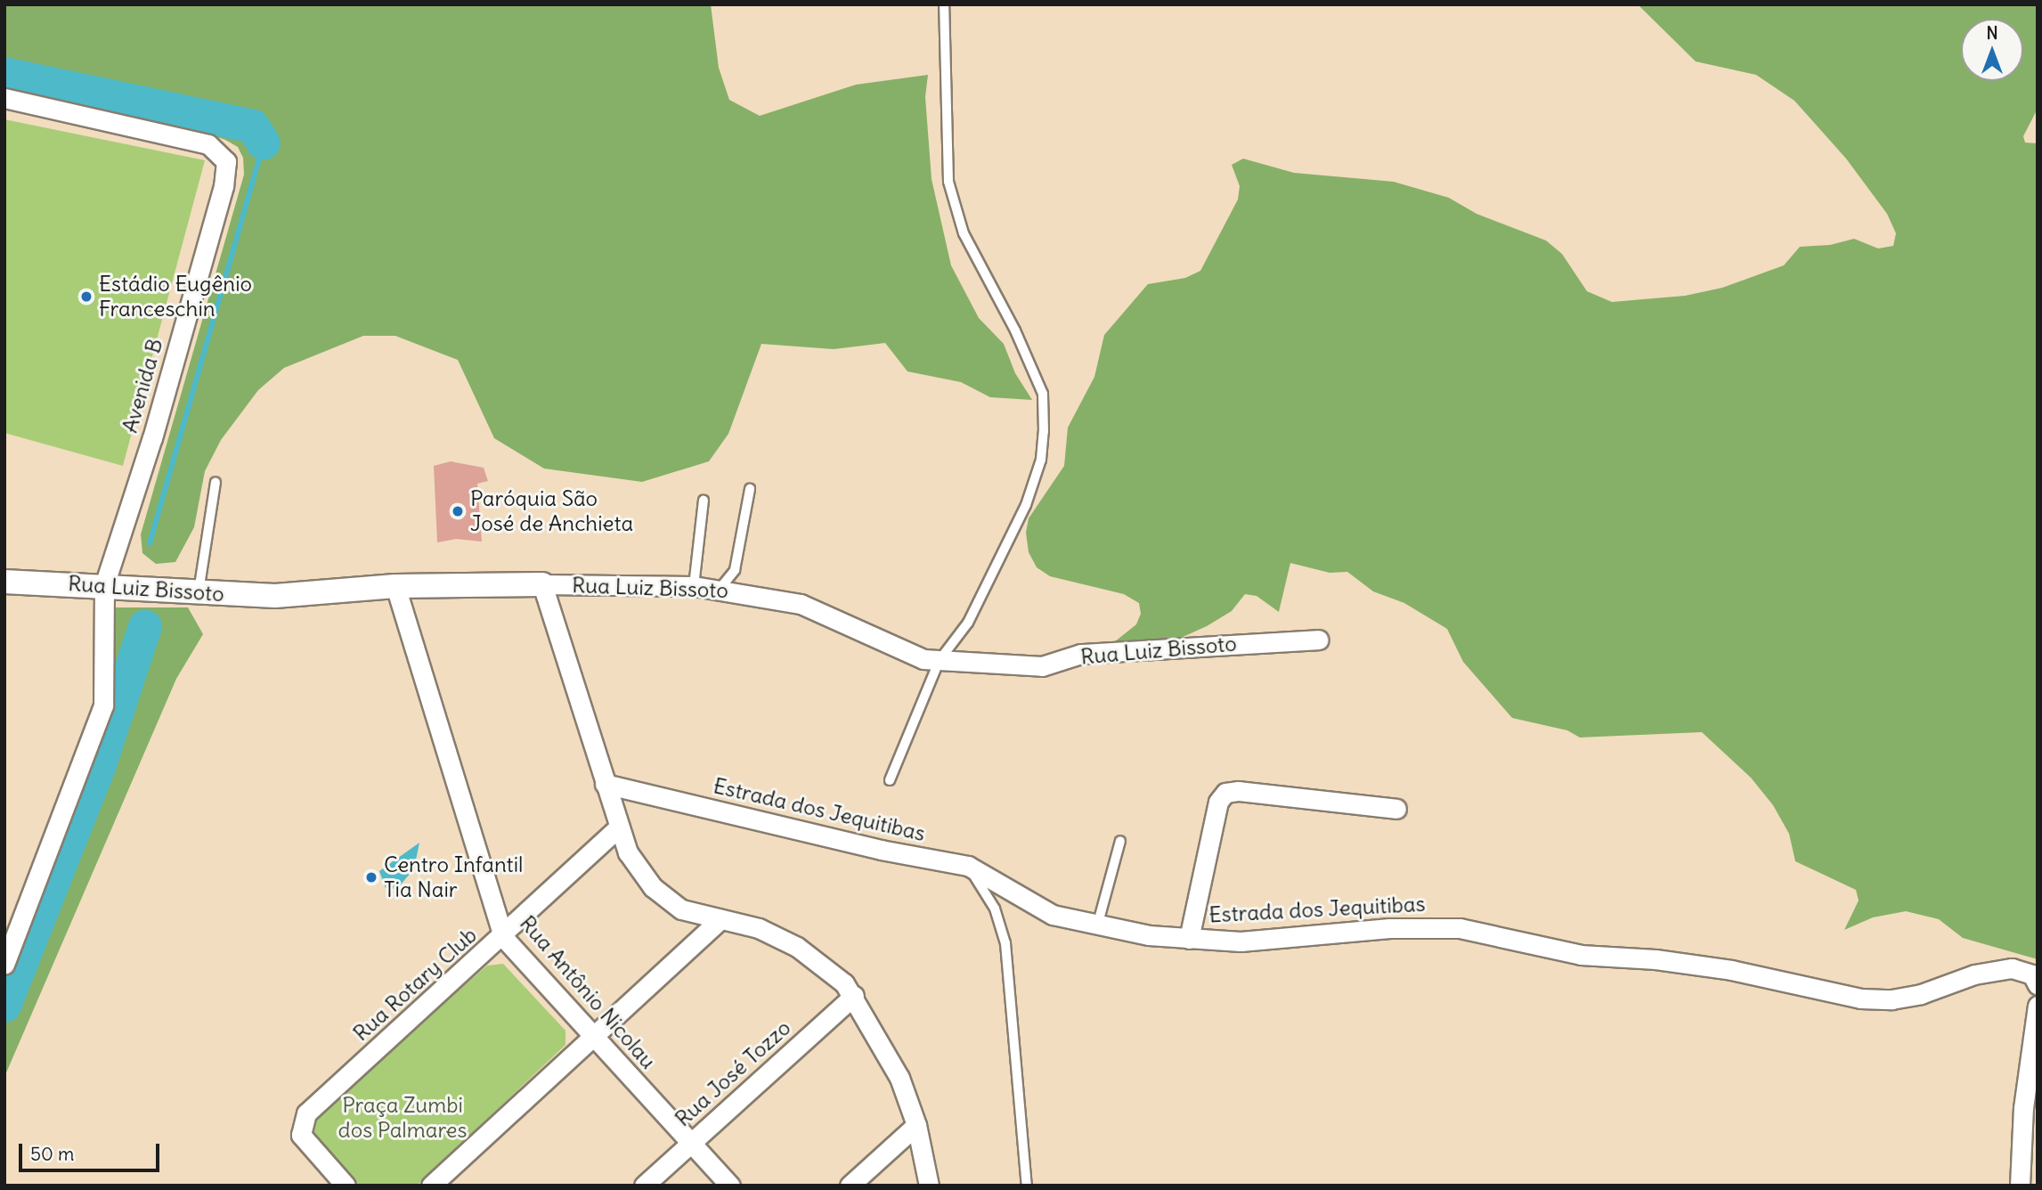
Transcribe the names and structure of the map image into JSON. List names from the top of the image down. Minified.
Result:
{"streets":{"street":["Avenida B","Rua Luiz Bissoto","Estrada dos Jequitibas","Rua Rotary Club","Rua Antônio Nicolau","Rua José Tozzo"]},"crossings":[["Avenida B","Rua Luiz Bissoto"],["Rua Luiz Bissoto","Rua Antônio Nicolau"],["Rua Rotary Club","Rua Antônio Nicolau"],["Rua Antônio Nicolau","Rua José Tozzo"]],"parks":["Praça Zumbi dos Palmares"],"places":["Estádio Eugênio Franceschin","Paróquia São José de Anchieta","Centro Infantil Tia Nair"],"scale_bar":"50 m","north":"top"}
